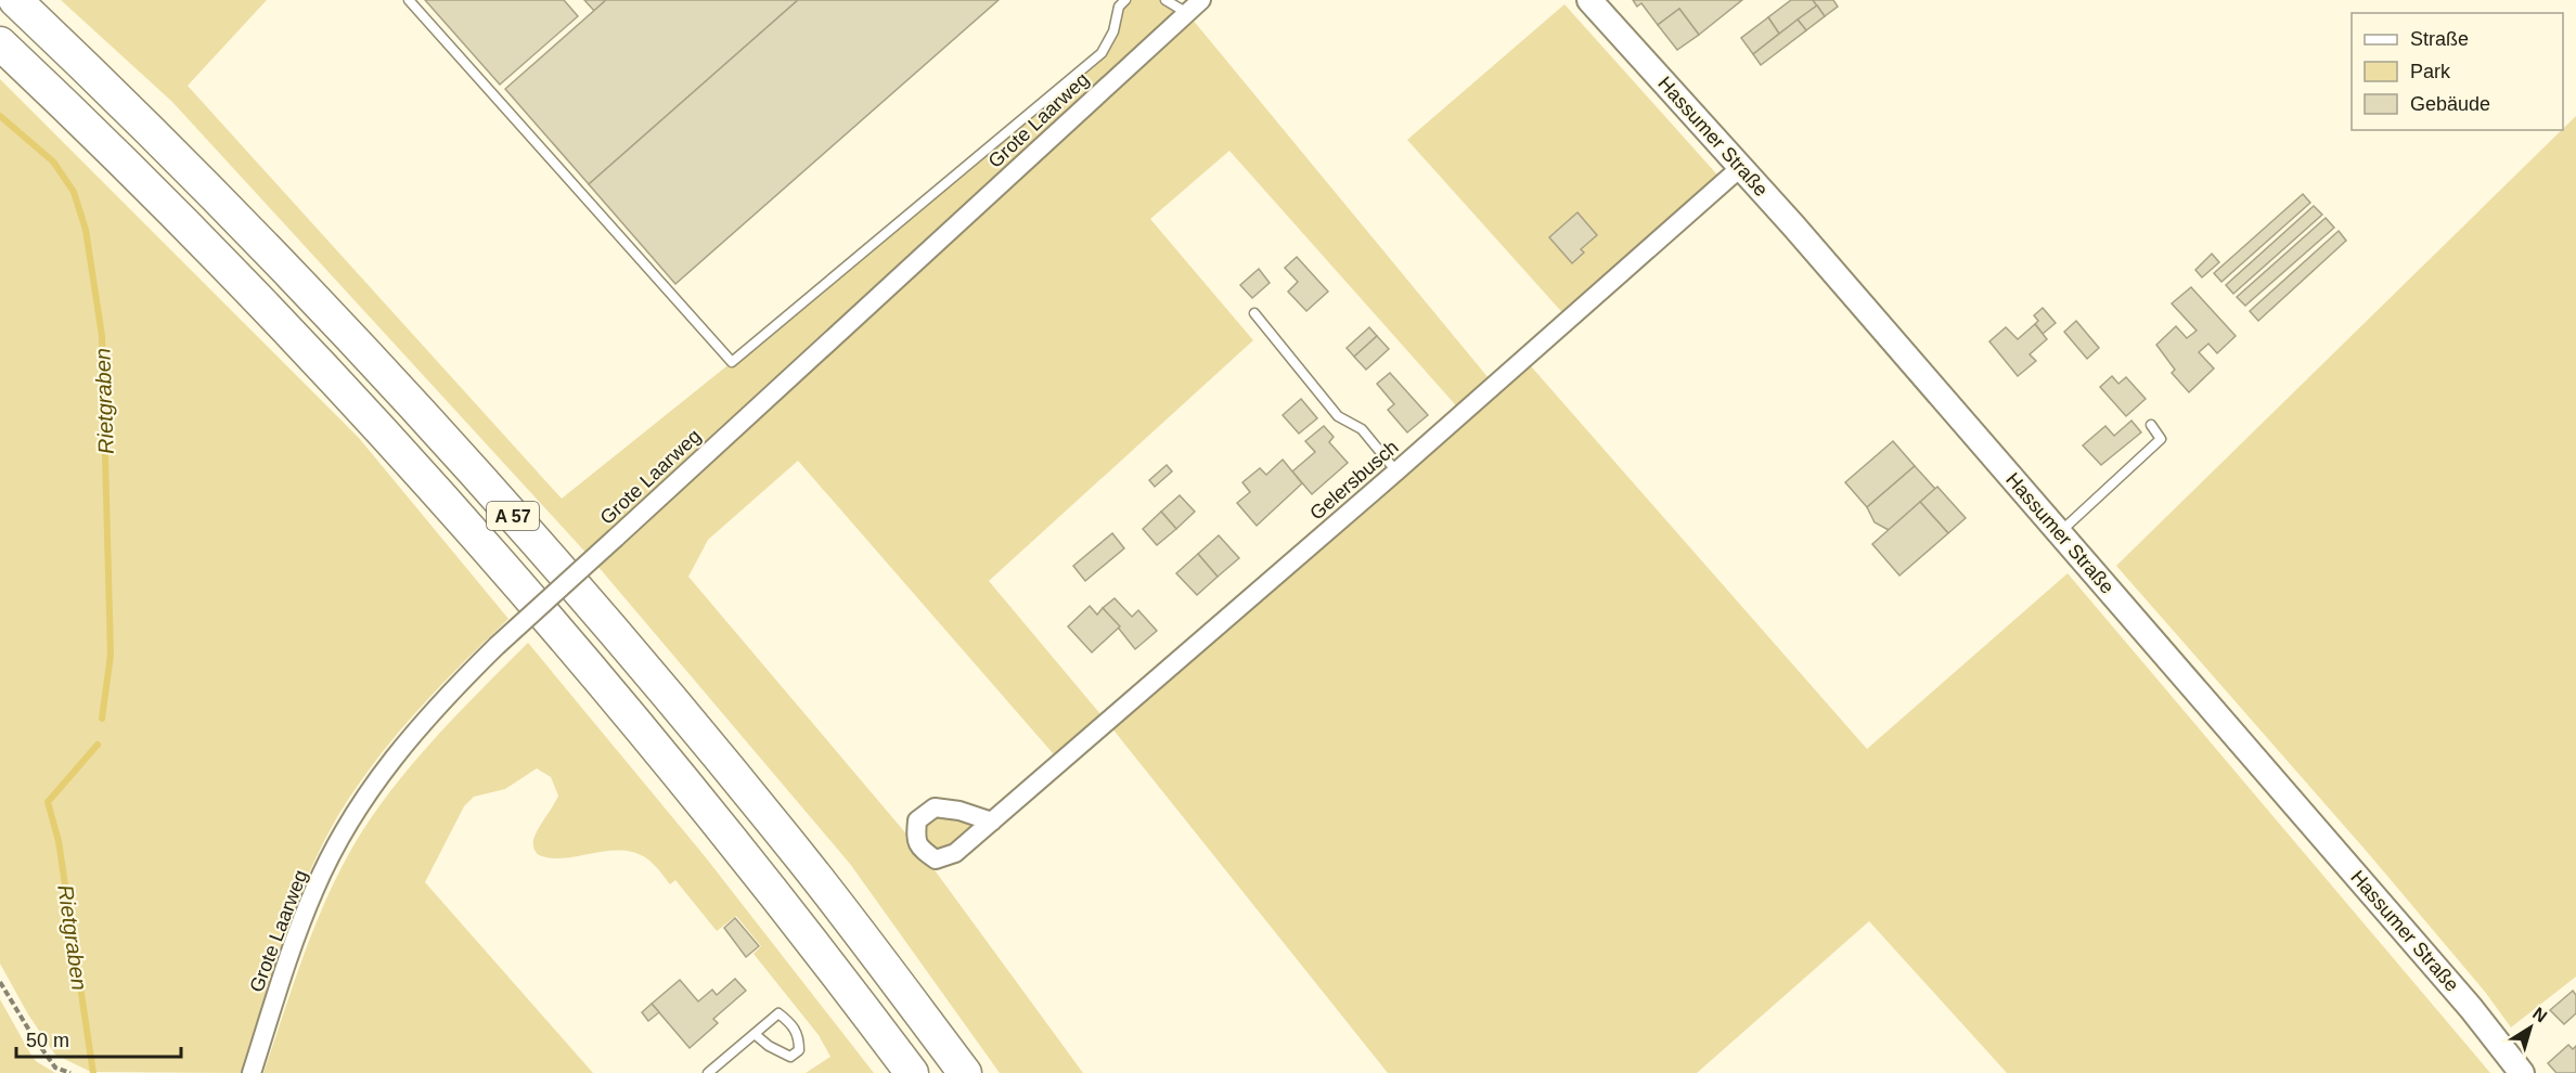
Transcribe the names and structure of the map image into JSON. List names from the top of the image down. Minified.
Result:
{"streets":{"highway":["A 57"],"street":["Grote Laarweg","Hassumer Straße","Gelersbusch"]},"crossings":[["Hassumer Straße","Gelersbusch"]],"water":["Rietgraben"],"legend":["Straße","Park","Gebäude"],"scale_bar":"50 m","north":"top right"}
